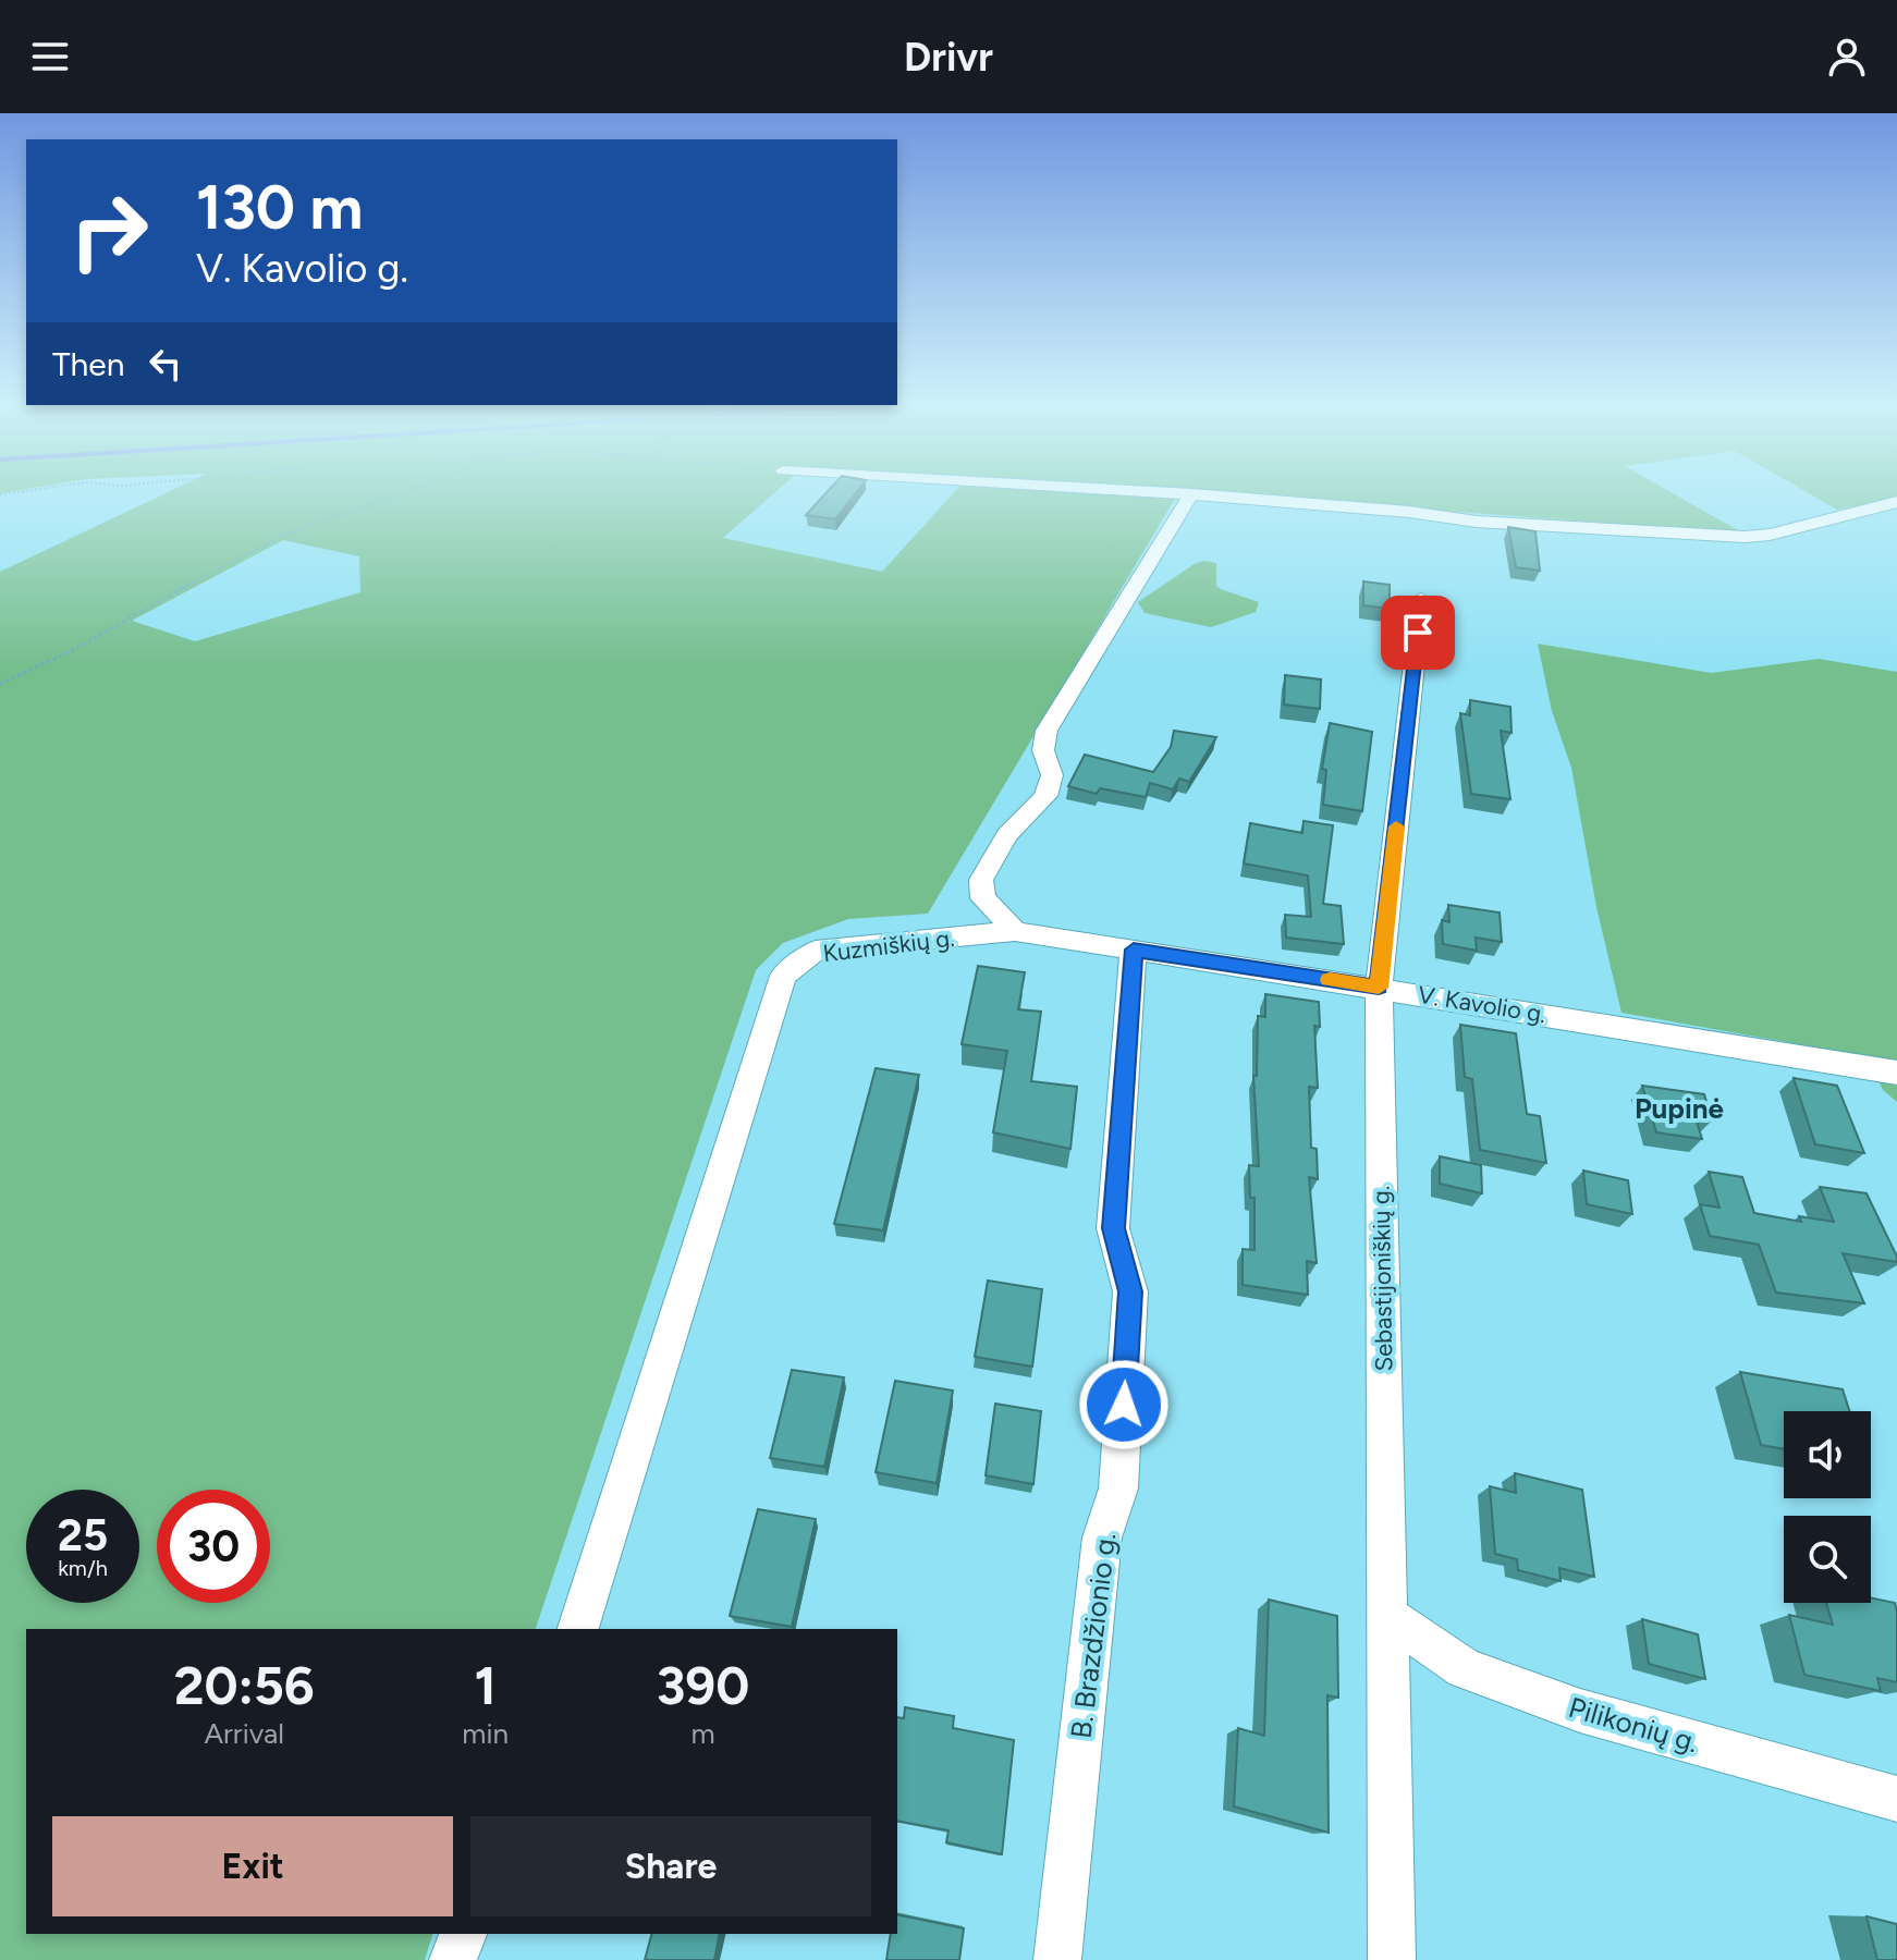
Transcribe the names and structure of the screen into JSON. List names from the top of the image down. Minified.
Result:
{"streets":{"street":["Kuzmiškių g.","V. Kavolio g.","Sebastijoniškių g.","B. Brazdžionio g.","Pilikonių g."]},"crossings":[["Kuzmiškių g.","V. Kavolio g."],["V. Kavolio g.","Sebastijoniškių g."],["V. Kavolio g.","B. Brazdžionio g."],["Sebastijoniškių g.","Pilikonių g."]],"districts":["Pupinė"],"page":{"header":"Drivr","turn":["130 m","V. Kavolio g."],"then":"Then","speed":"25 km/h","limit":"30","eta":["20:56","Arrival","1","min","390","m"],"buttons":["Exit","Share"]}}
